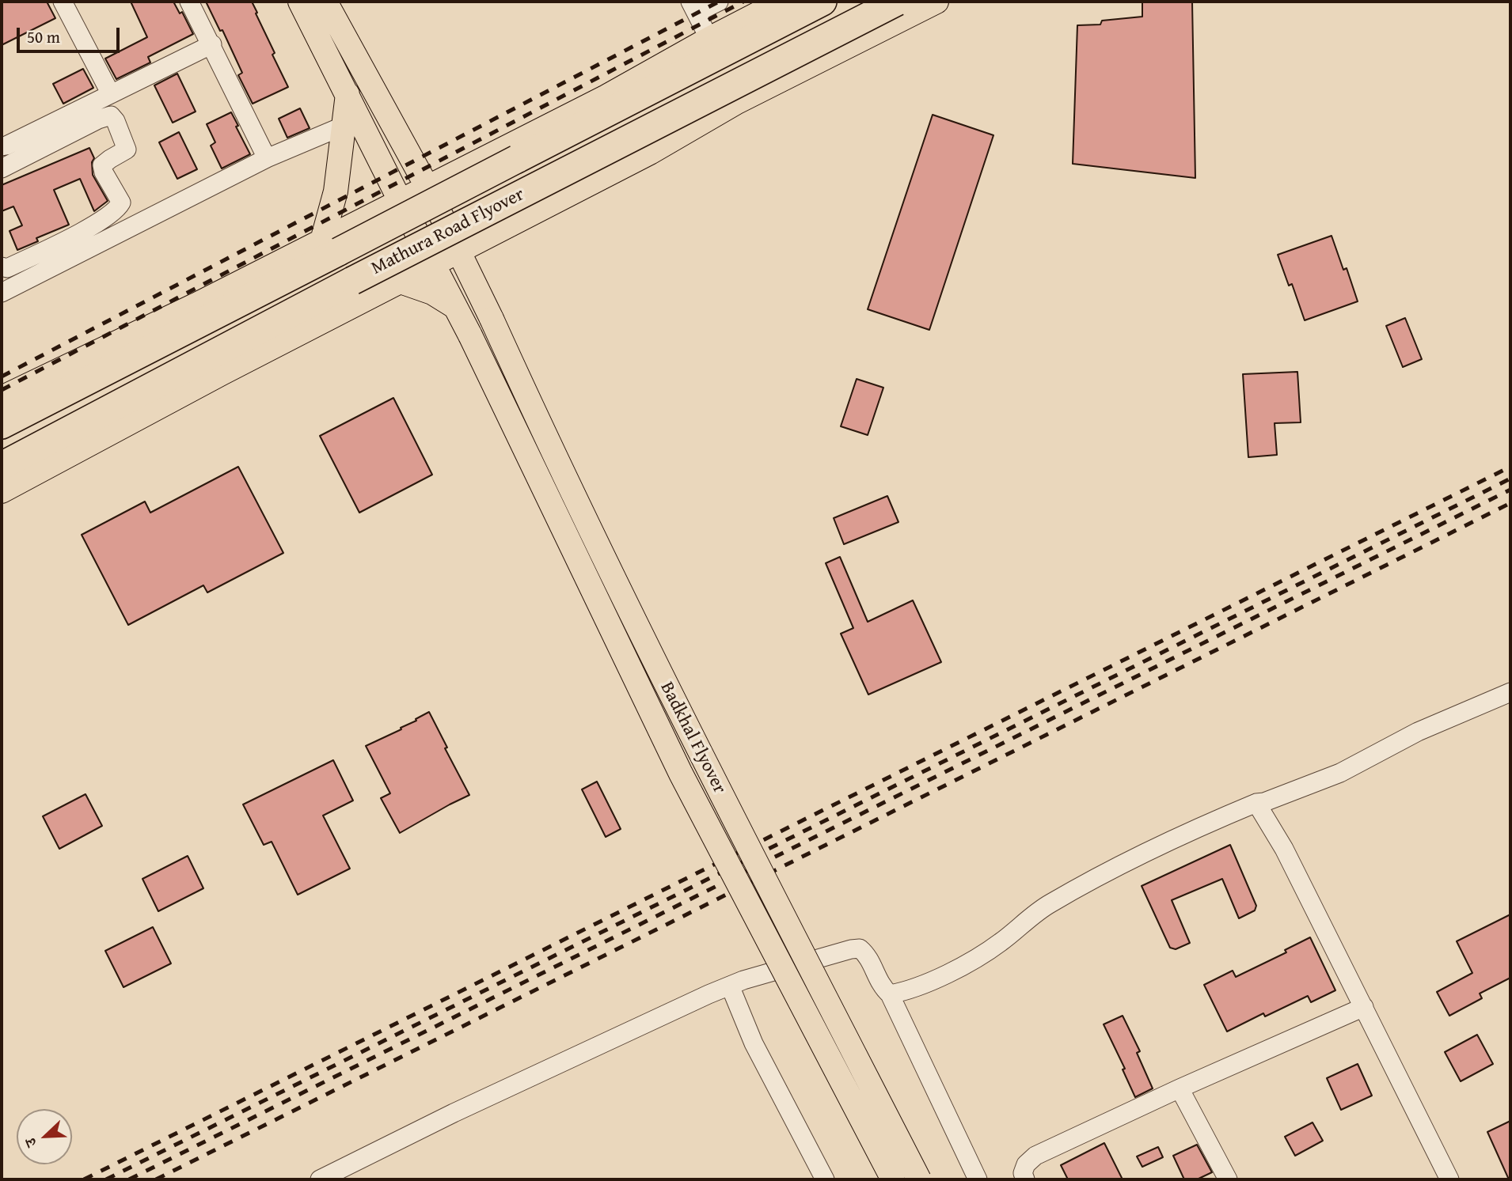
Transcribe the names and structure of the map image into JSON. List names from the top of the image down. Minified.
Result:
{"streets":{"highway":["Mathura Road Flyover"],"main road":["Badkhal Flyover"]},"scale_bar":"50 m","north":"bottom left"}
